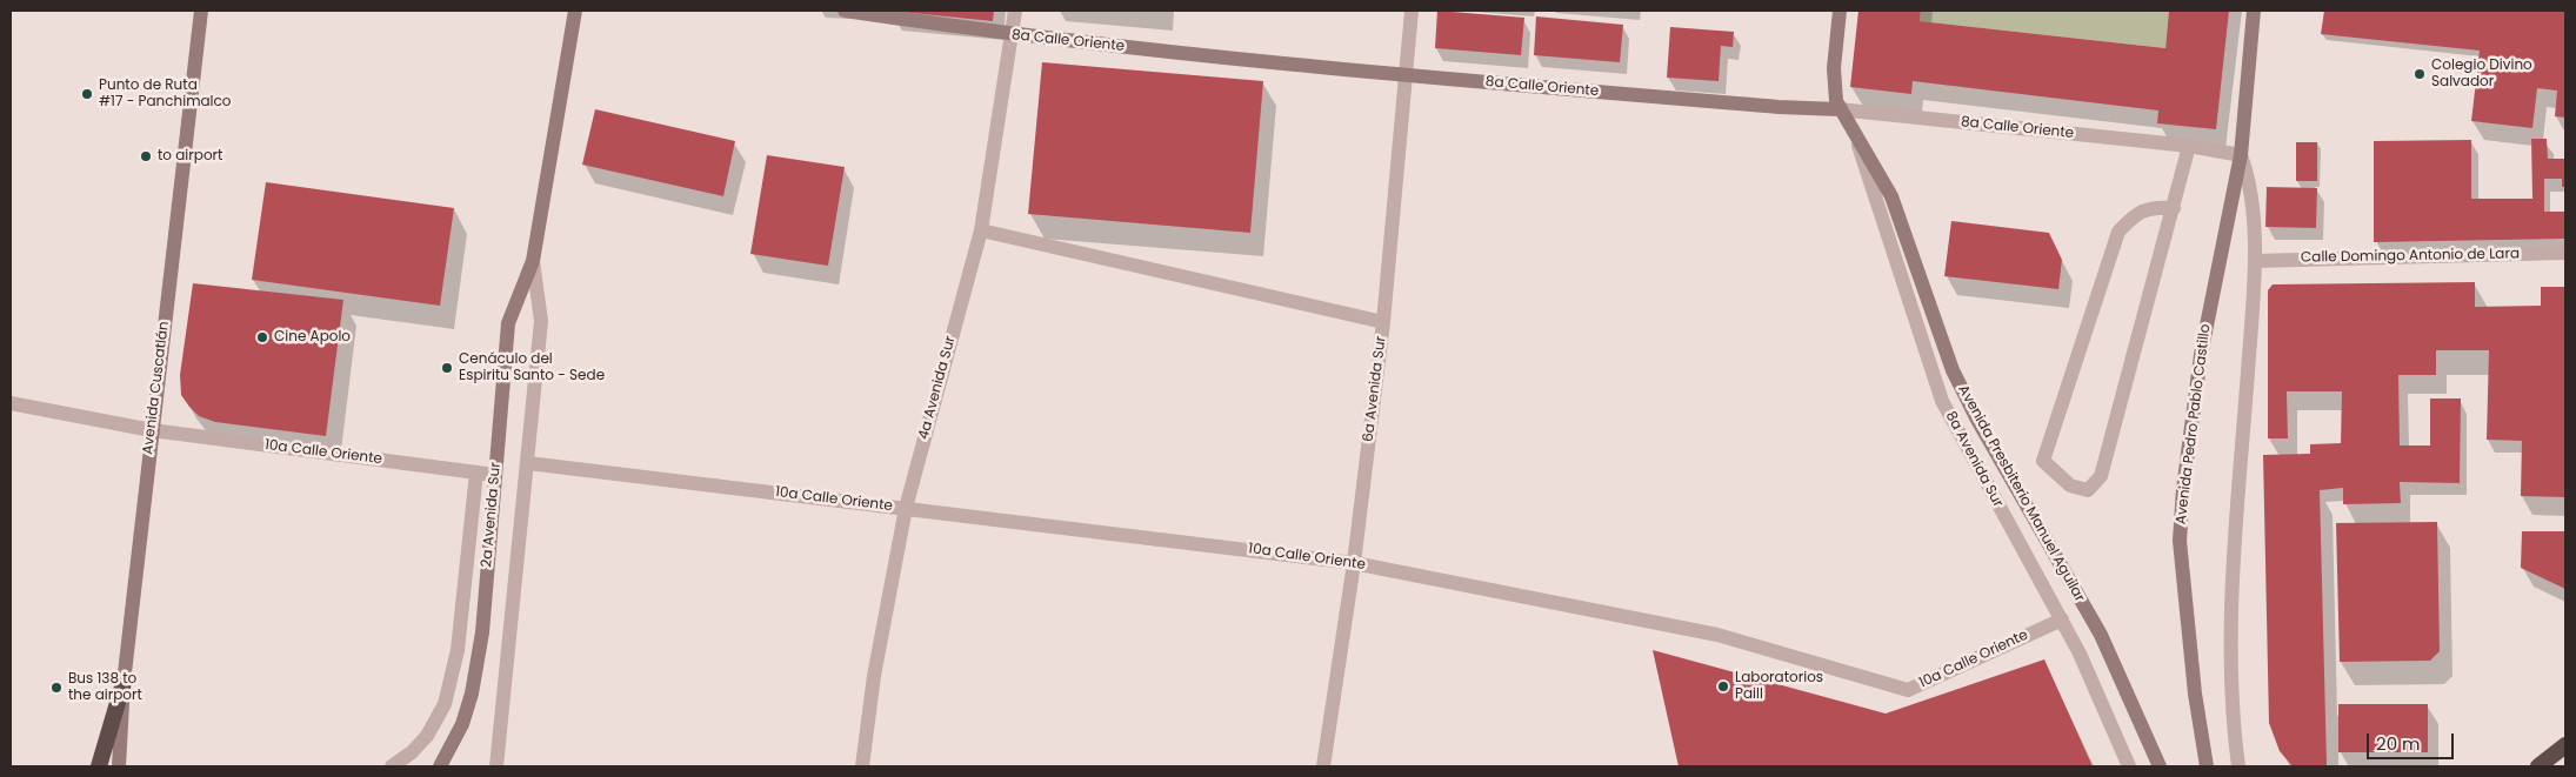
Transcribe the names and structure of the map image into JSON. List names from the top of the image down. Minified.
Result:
{"streets":{"main road":["8a Calle Oriente","Avenida Cuscatlán","Avenida Pedro Pablo Castillo","Avenida Presbiterio Manuel Aguilar","2a Avenida Sur"],"street":["Calle Domingo Antonio de Lara","4a Avenida Sur","6a Avenida Sur","10a Calle Oriente","8a Avenida Sur"]},"crossings":[["8a Calle Oriente","4a Avenida Sur"],["8a Calle Oriente","6a Avenida Sur"],["8a Calle Oriente","Avenida Pedro Pablo Castillo"],["8a Calle Oriente","Avenida Presbiterio Manuel Aguilar"],["Calle Domingo Antonio de Lara","Avenida Pedro Pablo Castillo"],["Avenida Cuscatlán","10a Calle Oriente"],["4a Avenida Sur","10a Calle Oriente"],["6a Avenida Sur","10a Calle Oriente"],["10a Calle Oriente","8a Avenida Sur"],["10a Calle Oriente","2a Avenida Sur"],["8a Avenida Sur","Avenida Presbiterio Manuel Aguilar"]],"places":["Colegio Divino Salvador","Punto de Ruta #17 - Panchimalco","to airport","Cine Apolo","Cenáculo del Espiritu Santo - Sede","Laboratorios Paill","Bus 138 to the airport"],"scale_bar":"20 m"}
